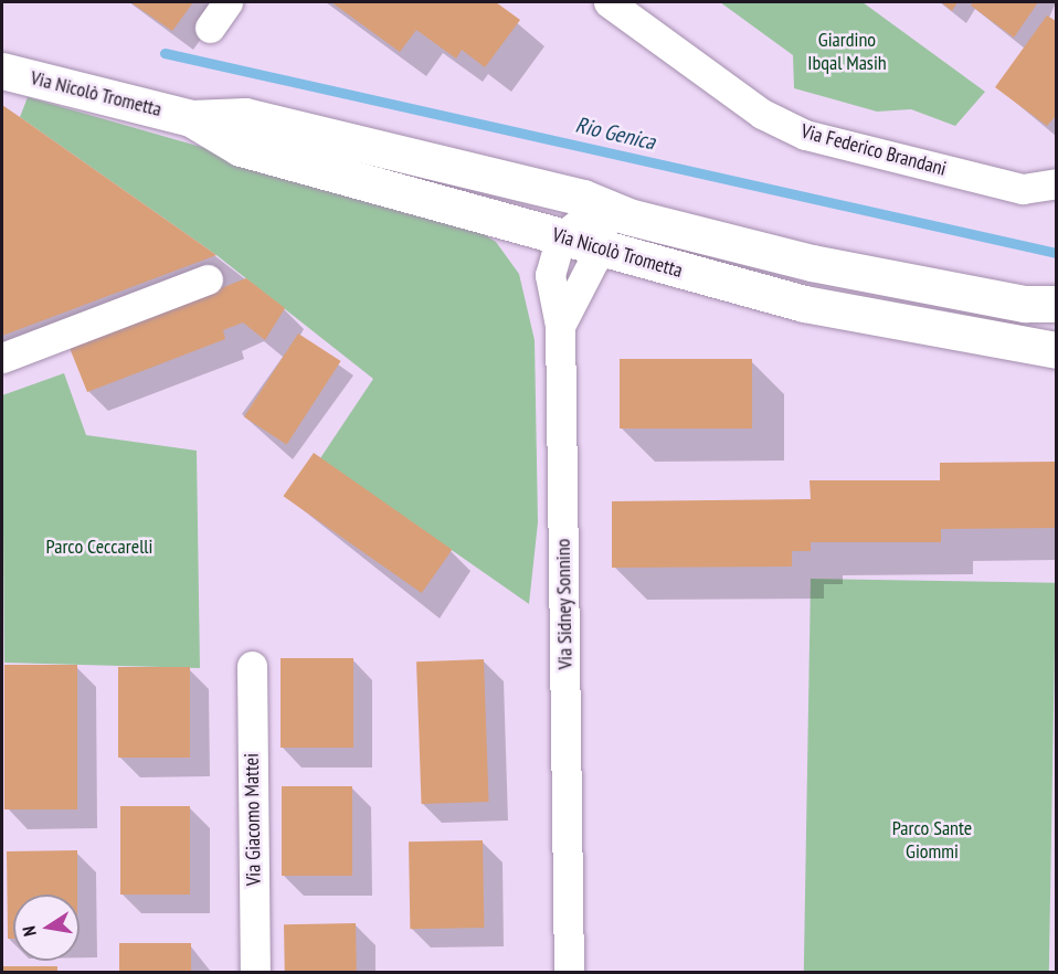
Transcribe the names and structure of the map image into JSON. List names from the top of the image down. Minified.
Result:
{"streets":{"street":["Via Nicolò Trometta","Via Federico Brandani","Via Sidney Sonnino","Via Giacomo Mattei"]},"crossings":[["Via Nicolò Trometta","Via Sidney Sonnino"]],"water":["Rio Genica"],"parks":["Giardino Ibqal Masih","Parco Ceccarelli","Parco Sante Giommi"],"north":"left"}
